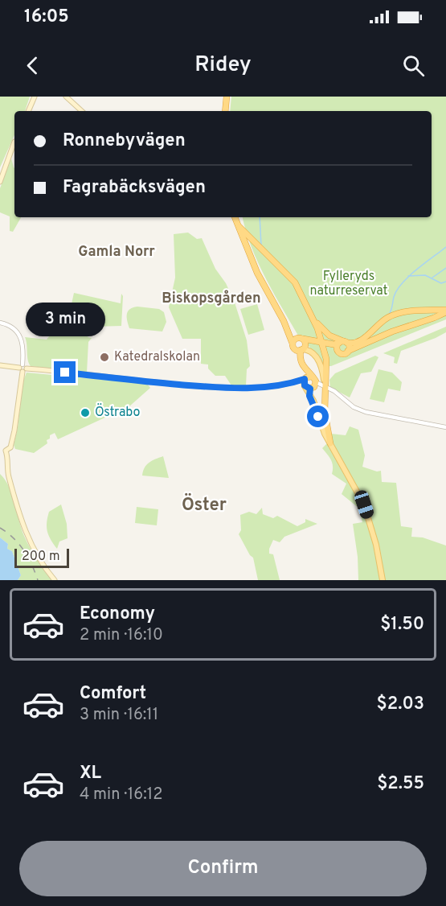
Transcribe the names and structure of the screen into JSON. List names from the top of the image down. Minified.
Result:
{"districts":["Gamla Norr","Biskopsgården","Öster"],"parks":["Fylleryds naturreservat"],"places":["Katedralskolan","Östrabo"],"scale_bar":"200 m","page":{"status":"16:05","header":"Ridey","banner":["Ronnebyvägen","Fagrabäcksvägen"],"bubble":"3 min","scale":"200 m","list":[{"name":"Economy","note":"2 min · 16:10","value":"$1.50"},{"name":"Comfort","note":"3 min · 16:11","value":"$2.03"},{"name":"XL","note":"4 min · 16:12","value":"$2.55"}],"buttons":"Confirm"}}
